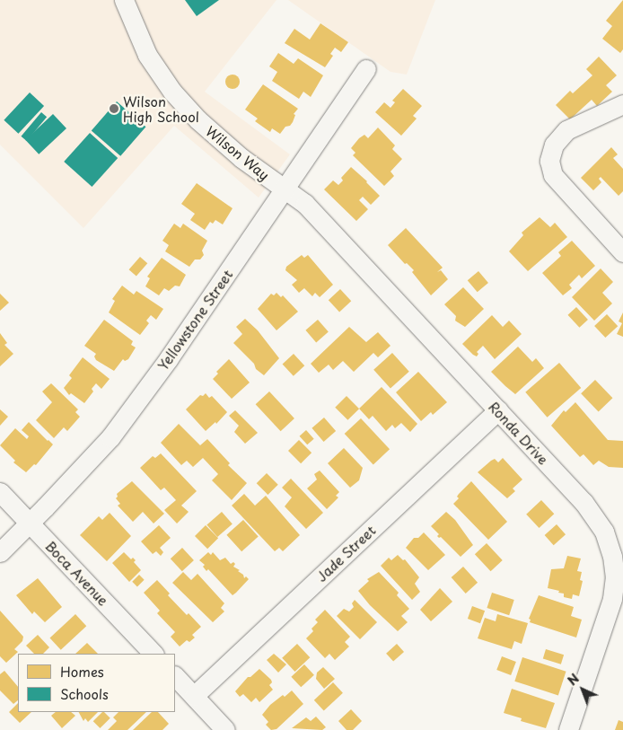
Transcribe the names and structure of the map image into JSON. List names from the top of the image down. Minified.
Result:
{"streets":{"street":["Wilson Way","Yellowstone Street","Ronda Drive","Jade Street","Boca Avenue"]},"crossings":[["Wilson Way","Yellowstone Street"],["Wilson Way","Ronda Drive"],["Yellowstone Street","Ronda Drive"],["Yellowstone Street","Boca Avenue"],["Ronda Drive","Jade Street"]],"places":["Wilson High School"],"legend":["Homes","Schools"],"north":"top left"}
